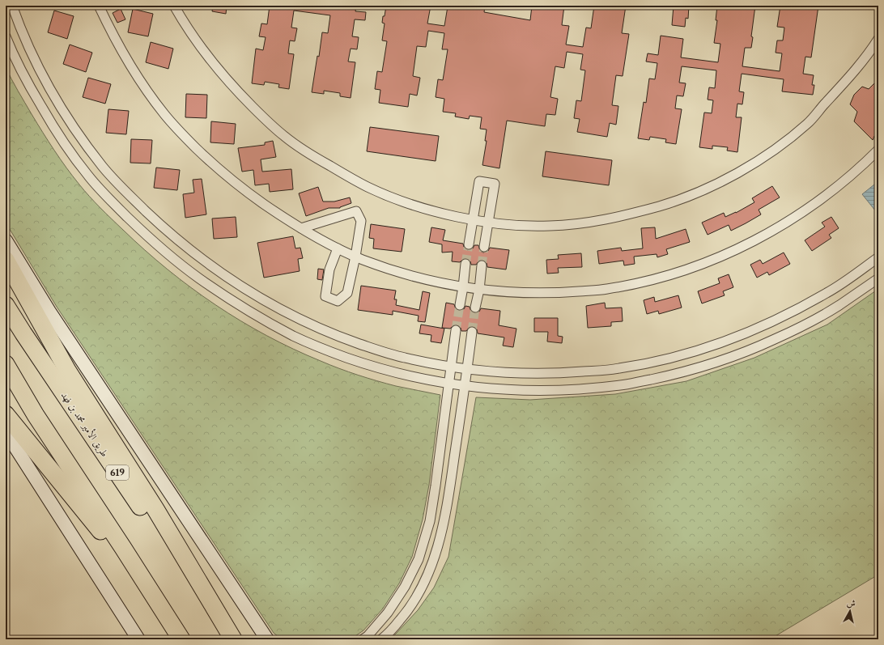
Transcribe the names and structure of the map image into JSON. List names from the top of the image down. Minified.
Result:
{"streets":{"highway":["طريق الأمير محمد بن فهد","619"]},"north":"top"}
